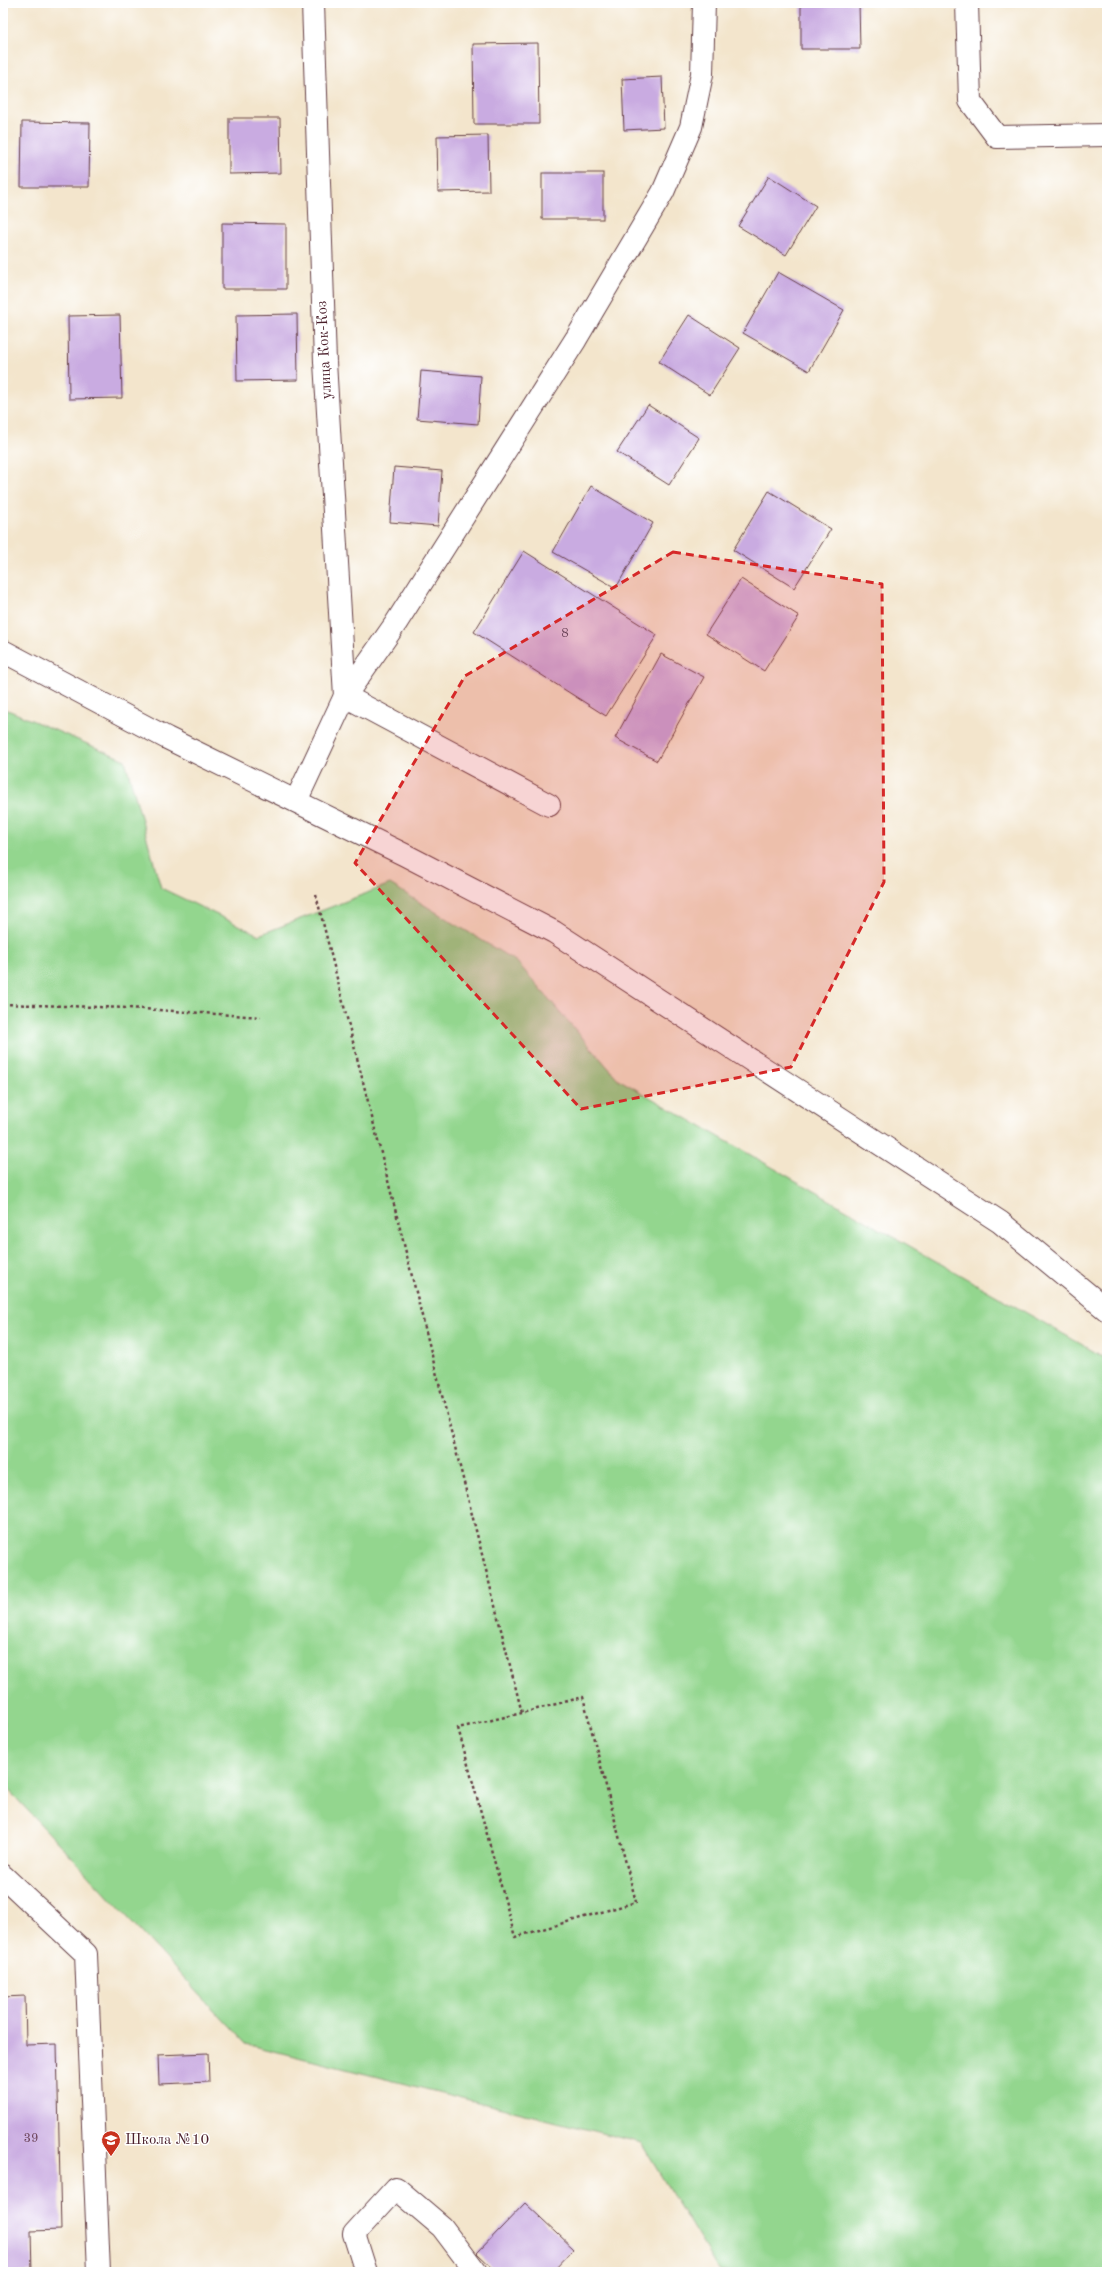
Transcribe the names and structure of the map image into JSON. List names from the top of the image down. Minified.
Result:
{"streets":{"street":["улица Кок-Коз"]},"places":{"school or university":["Школа №10"]},"house_numbers":["8","39"]}
